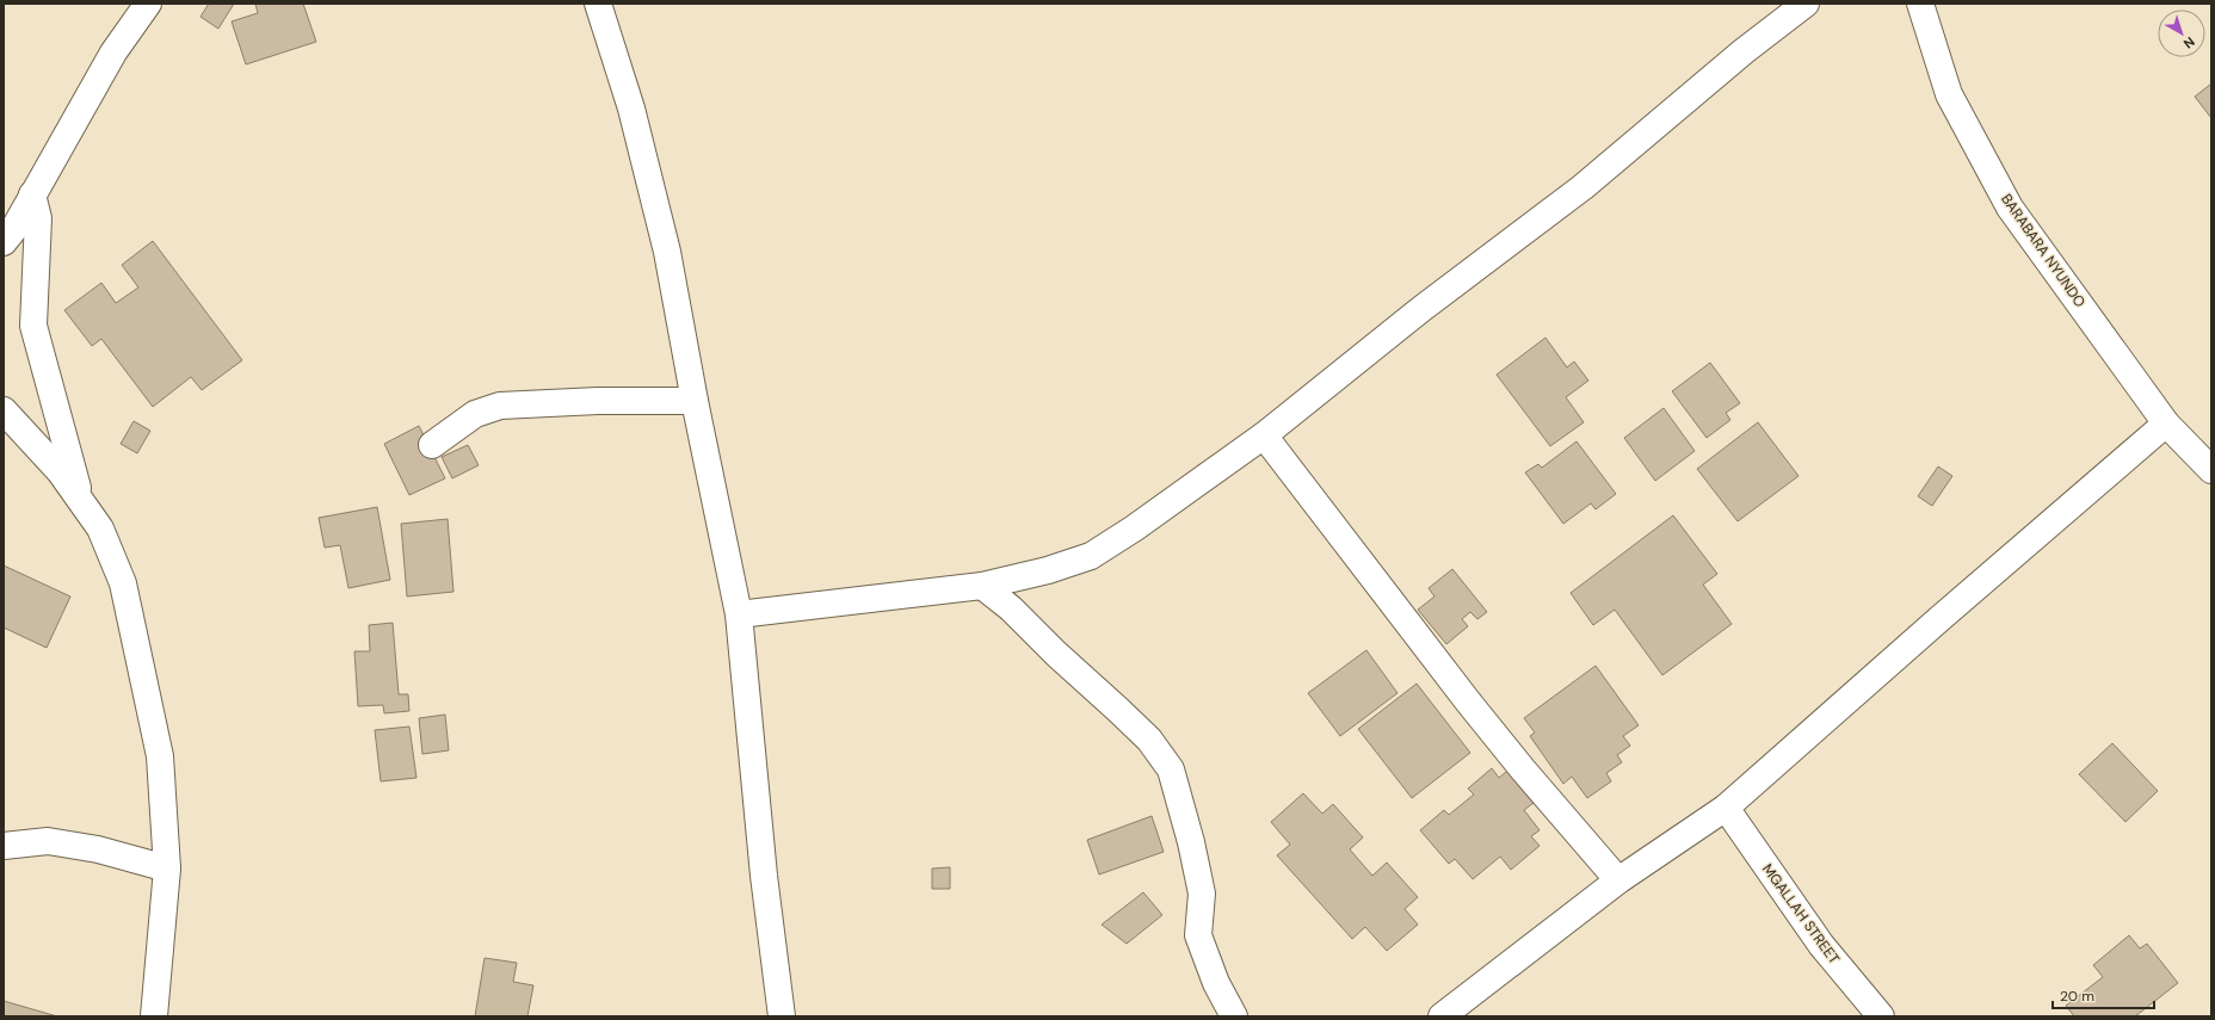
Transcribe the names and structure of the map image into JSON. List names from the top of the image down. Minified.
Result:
{"streets":{"street":["BARABARA NYUNDO","MGALLAH STREET"]},"scale_bar":"20 m","north":"bottom right"}
